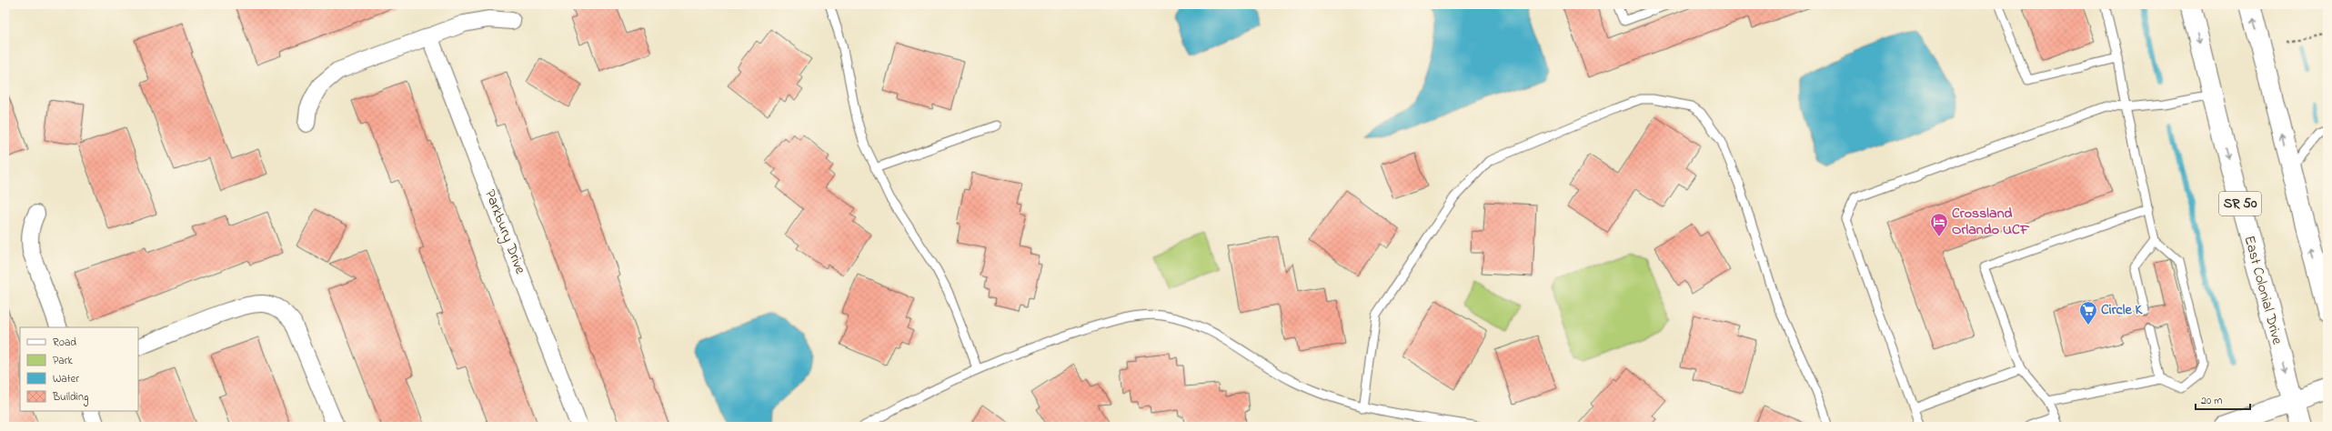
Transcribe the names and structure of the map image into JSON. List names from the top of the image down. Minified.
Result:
{"streets":{"main road":["SR 50","East Colonial Drive"],"street":["Parkbury Drive"]},"places":{"hotel":["Crossland Orlando UCF"],"supermarket":["Circle K"]},"legend":["Road","Park","Water","Building"],"scale_bar":"20 m"}
